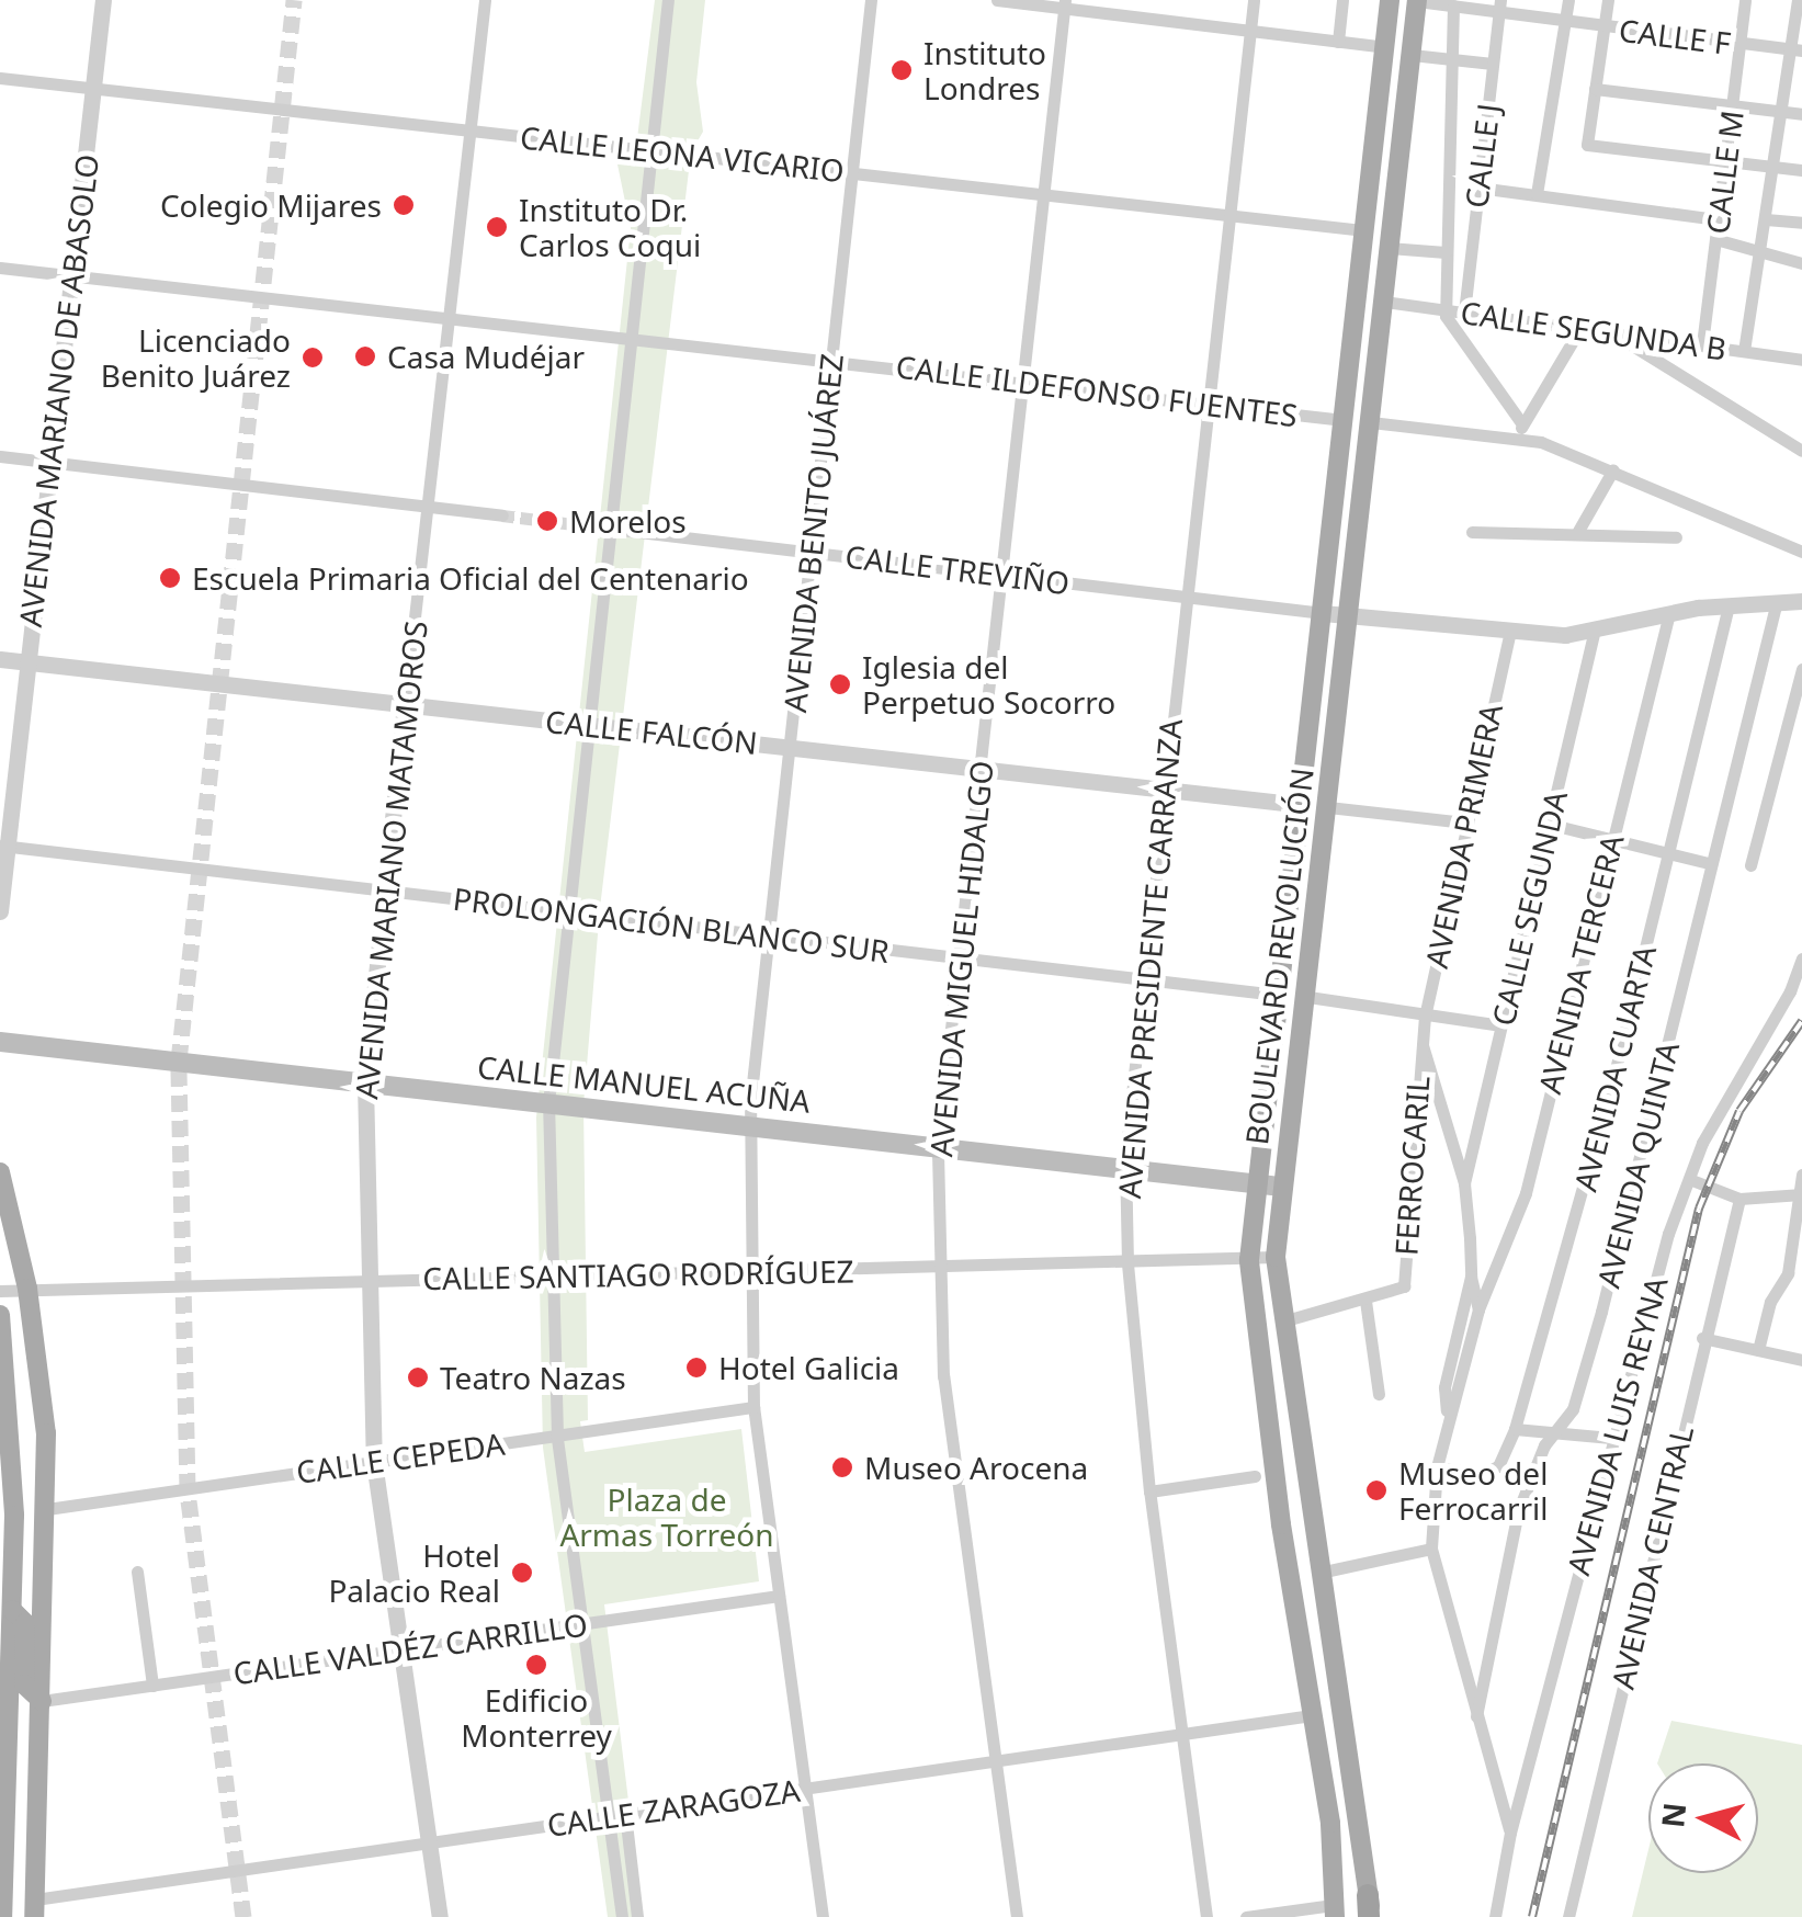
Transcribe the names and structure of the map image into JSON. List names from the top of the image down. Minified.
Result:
{"streets":{"main road":["BOULEVARD REVOLUCIÓN","CALLE MANUEL ACUÑA"],"street":["CALLE F","CALLE LEONA VICARIO","CALLE J","CALLE M","CALLE SEGUNDA B","AVENIDA MARIANO DE ABASOLO","CALLE ILDEFONSO FUENTES","AVENIDA BENITO JUÁREZ","CALLE TREVIÑO","CALLE FALCÓN","AVENIDA PRIMERA","AVENIDA MARIANO MATAMOROS","CALLE SEGUNDA","PROLONGACIÓN BLANCO SUR","AVENIDA MIGUEL HIDALGO","AVENIDA PRESIDENTE CARRANZA","AVENIDA TERCERA","AVENIDA CUARTA","AVENIDA QUINTA","FERROCARIL","CALLE SANTIAGO RODRÍGUEZ","AVENIDA LUIS REYNA","CALLE CEPEDA","AVENIDA CENTRAL","CALLE VALDÉZ CARRILLO","CALLE ZARAGOZA"]},"crossings":[["CALLE F","CALLE J"],["CALLE F","CALLE M"],["CALLE F","BOULEVARD REVOLUCIÓN"],["CALLE LEONA VICARIO","AVENIDA MARIANO DE ABASOLO"],["CALLE LEONA VICARIO","AVENIDA BENITO JUÁREZ"],["CALLE LEONA VICARIO","AVENIDA MARIANO MATAMOROS"],["CALLE LEONA VICARIO","AVENIDA MIGUEL HIDALGO"],["CALLE LEONA VICARIO","AVENIDA PRESIDENTE CARRANZA"],["CALLE J","CALLE SEGUNDA B"],["CALLE M","CALLE SEGUNDA B"],["CALLE SEGUNDA B","BOULEVARD REVOLUCIÓN"],["AVENIDA MARIANO DE ABASOLO","CALLE ILDEFONSO FUENTES"],["AVENIDA MARIANO DE ABASOLO","CALLE FALCÓN"],["AVENIDA MARIANO DE ABASOLO","PROLONGACIÓN BLANCO SUR"],["CALLE ILDEFONSO FUENTES","AVENIDA BENITO JUÁREZ"],["CALLE ILDEFONSO FUENTES","AVENIDA MARIANO MATAMOROS"],["CALLE ILDEFONSO FUENTES","AVENIDA MIGUEL HIDALGO"],["CALLE ILDEFONSO FUENTES","AVENIDA PRESIDENTE CARRANZA"],["AVENIDA BENITO JUÁREZ","CALLE TREVIÑO"],["AVENIDA BENITO JUÁREZ","CALLE FALCÓN"],["AVENIDA BENITO JUÁREZ","PROLONGACIÓN BLANCO SUR"],["AVENIDA BENITO JUÁREZ","CALLE MANUEL ACUÑA"],["AVENIDA BENITO JUÁREZ","CALLE SANTIAGO RODRÍGUEZ"],["AVENIDA BENITO JUÁREZ","CALLE CEPEDA"],["AVENIDA BENITO JUÁREZ","CALLE VALDÉZ CARRILLO"],["AVENIDA BENITO JUÁREZ","CALLE ZARAGOZA"],["CALLE TREVIÑO","AVENIDA MIGUEL HIDALGO"],["CALLE TREVIÑO","AVENIDA PRESIDENTE CARRANZA"],["CALLE FALCÓN","AVENIDA MARIANO MATAMOROS"],["CALLE FALCÓN","AVENIDA MIGUEL HIDALGO"],["CALLE FALCÓN","AVENIDA PRESIDENTE CARRANZA"],["AVENIDA PRIMERA","FERROCARIL"],["AVENIDA MARIANO MATAMOROS","PROLONGACIÓN BLANCO SUR"],["AVENIDA MARIANO MATAMOROS","CALLE MANUEL ACUÑA"],["AVENIDA MARIANO MATAMOROS","CALLE SANTIAGO RODRÍGUEZ"],["AVENIDA MARIANO MATAMOROS","CALLE CEPEDA"],["AVENIDA MARIANO MATAMOROS","CALLE VALDÉZ CARRILLO"],["AVENIDA MARIANO MATAMOROS","CALLE ZARAGOZA"],["PROLONGACIÓN BLANCO SUR","AVENIDA MIGUEL HIDALGO"],["PROLONGACIÓN BLANCO SUR","AVENIDA PRESIDENTE CARRANZA"],["BOULEVARD REVOLUCIÓN","CALLE MANUEL ACUÑA"],["BOULEVARD REVOLUCIÓN","CALLE SANTIAGO RODRÍGUEZ"],["AVENIDA MIGUEL HIDALGO","CALLE MANUEL ACUÑA"],["AVENIDA MIGUEL HIDALGO","CALLE SANTIAGO RODRÍGUEZ"],["AVENIDA MIGUEL HIDALGO","CALLE ZARAGOZA"],["AVENIDA PRESIDENTE CARRANZA","CALLE MANUEL ACUÑA"],["AVENIDA PRESIDENTE CARRANZA","CALLE SANTIAGO RODRÍGUEZ"],["AVENIDA PRESIDENTE CARRANZA","CALLE ZARAGOZA"]],"parks":["Plaza de Armas Torreón"],"places":["Instituto Londres","Colegio Mijares","Instituto Dr. Carlos Coqui","Casa Mudéjar","Licenciado Benito Juárez","Morelos","Escuela Primaria Oficial del Centenario","Iglesia del Perpetuo Socorro","Hotel Galicia","Teatro Nazas","Museo Arocena","Museo del Ferrocarril","Hotel Palacio Real","Edificio Monterrey"],"north":"left"}
